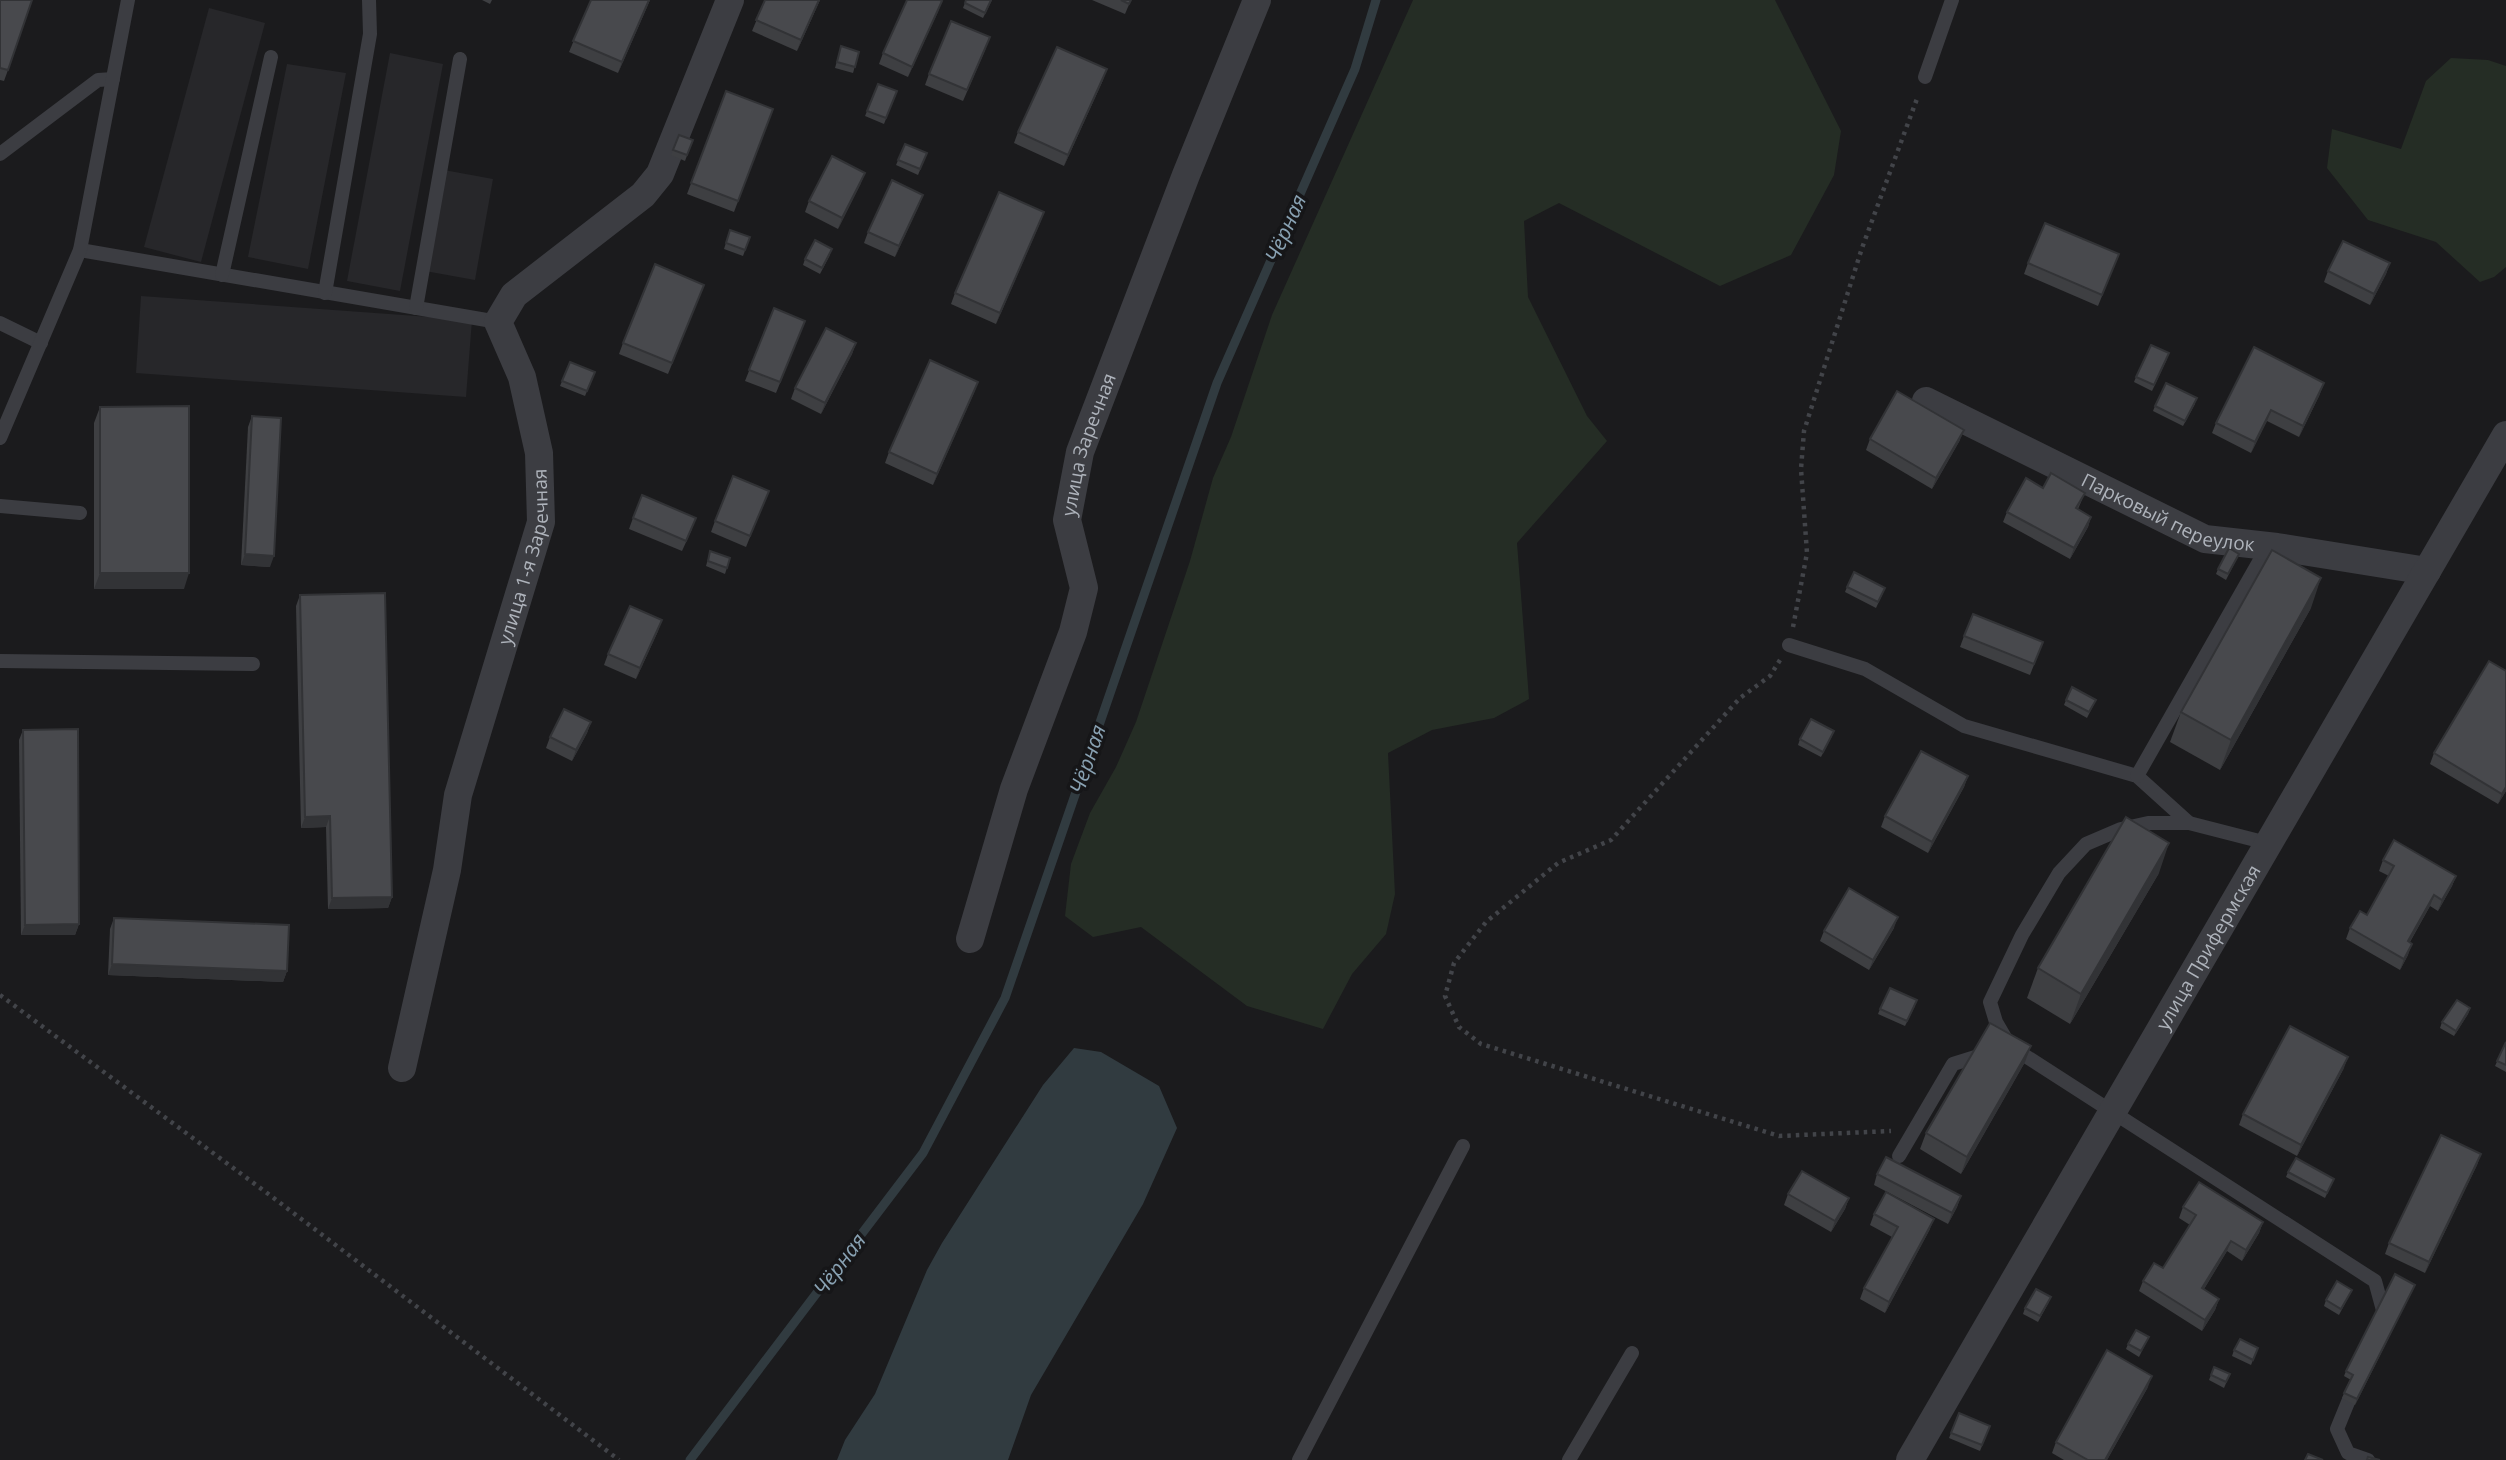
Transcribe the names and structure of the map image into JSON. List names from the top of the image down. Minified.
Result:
{"streets":{"street":["улица Заречная","Парковый переулок","улица 1-я Заречная","улица Прифермская"]},"crossings":[["Парковый переулок","улица Прифермская"]],"water":["Чёрная"]}
